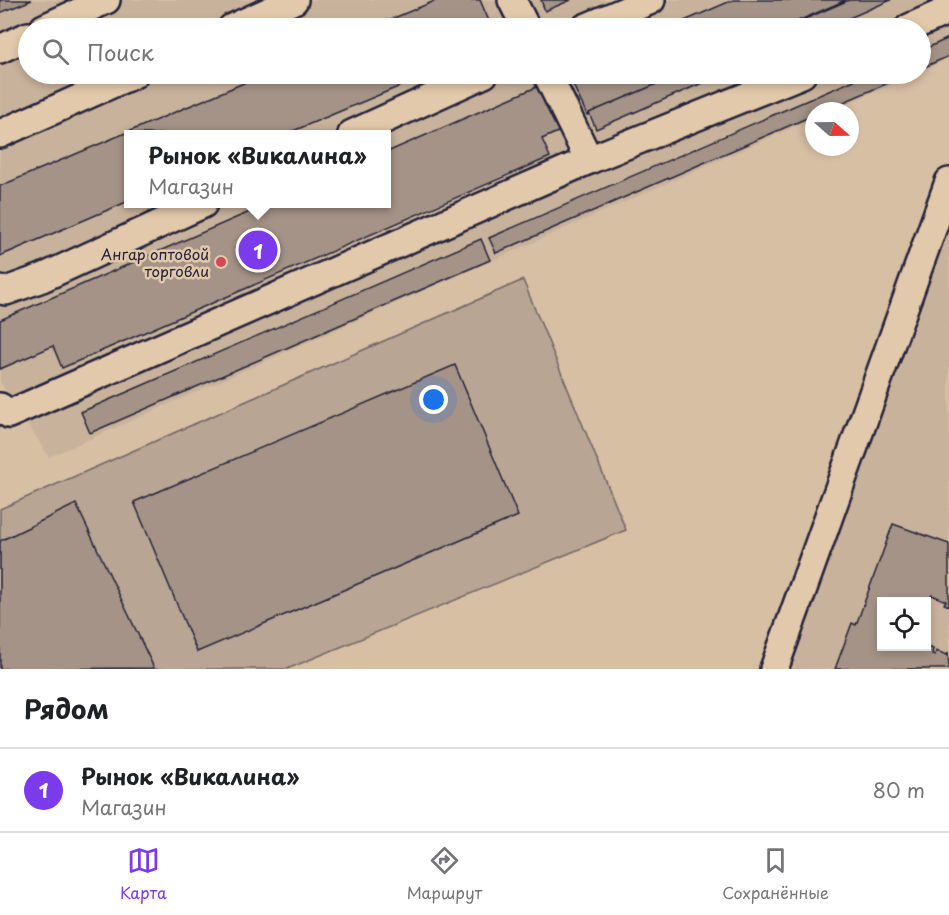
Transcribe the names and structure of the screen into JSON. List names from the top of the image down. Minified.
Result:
{"places":["Ангар оптовой торговли"],"north":"right","page":{"search":"Поиск","popup":["Рынок «Викалина»","Магазин"],"pins":"1","heading":"Рядом","list":[{"mark":"1","name":"Рынок «Викалина»","note":"Магазин","value":"80 m"}],"nav":["Карта","Маршрут","Сохранённые"]}}
